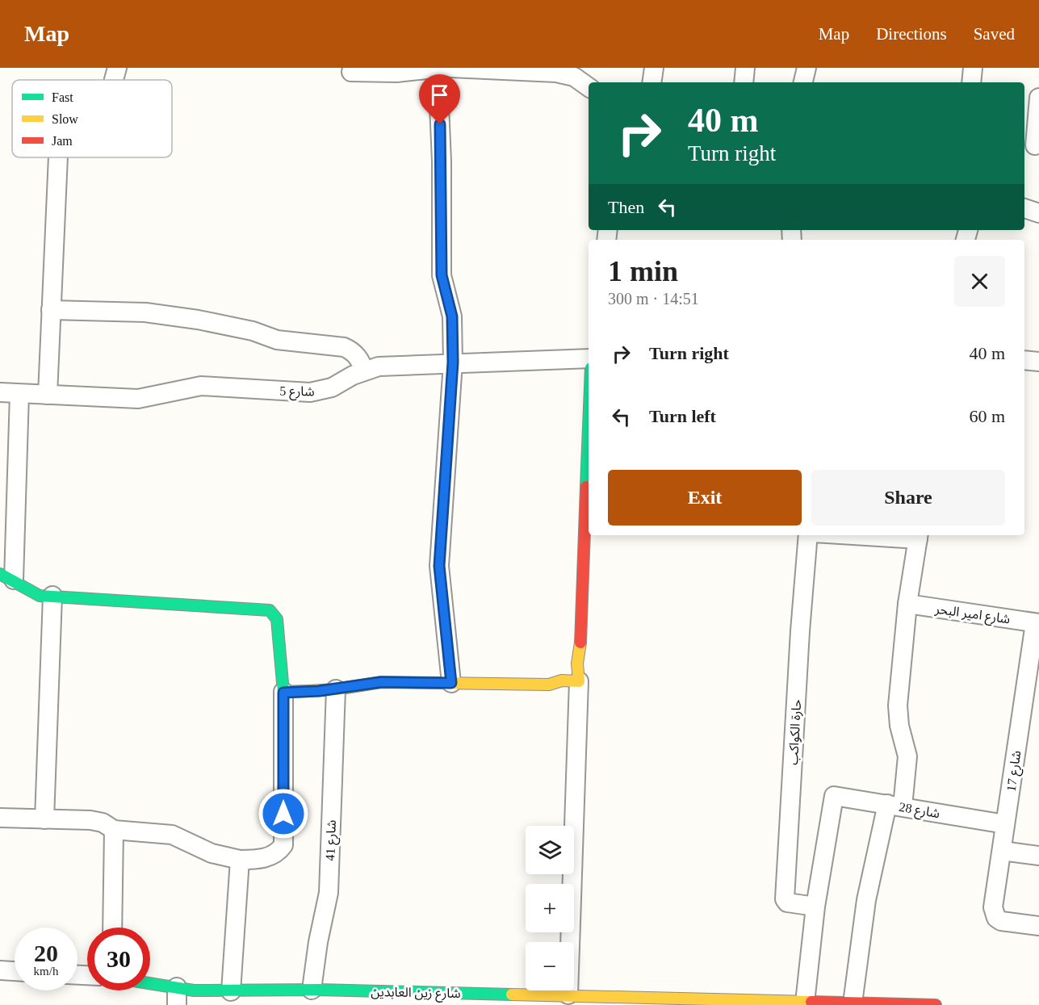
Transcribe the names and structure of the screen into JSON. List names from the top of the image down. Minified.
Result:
{"streets":{"street":["شارع 5","شارع امير البحر","حارة الكواكب","شارع 17","شارع 28","شارع 41","شارع زين العابدين"]},"crossings":[["شارع امير البحر","شارع 17"],["حارة الكواكب","شارع 28"],["شارع 17","شارع 28"],["شارع 41","شارع زين العابدين"]],"legend":["Fast","Slow","Jam"],"page":{"header":"Map","nav":["Map","Directions","Saved"],"turn":["40 m","Turn right"],"then":"Then","heading":["1 min","300 m · 14:51"],"list":[{"name":"Turn right","value":"40 m"},{"name":"Turn left","value":"60 m"}],"buttons":["Exit","Share"],"map_buttons":["+","−"],"speed":"20 km/h","limit":"30"}}
